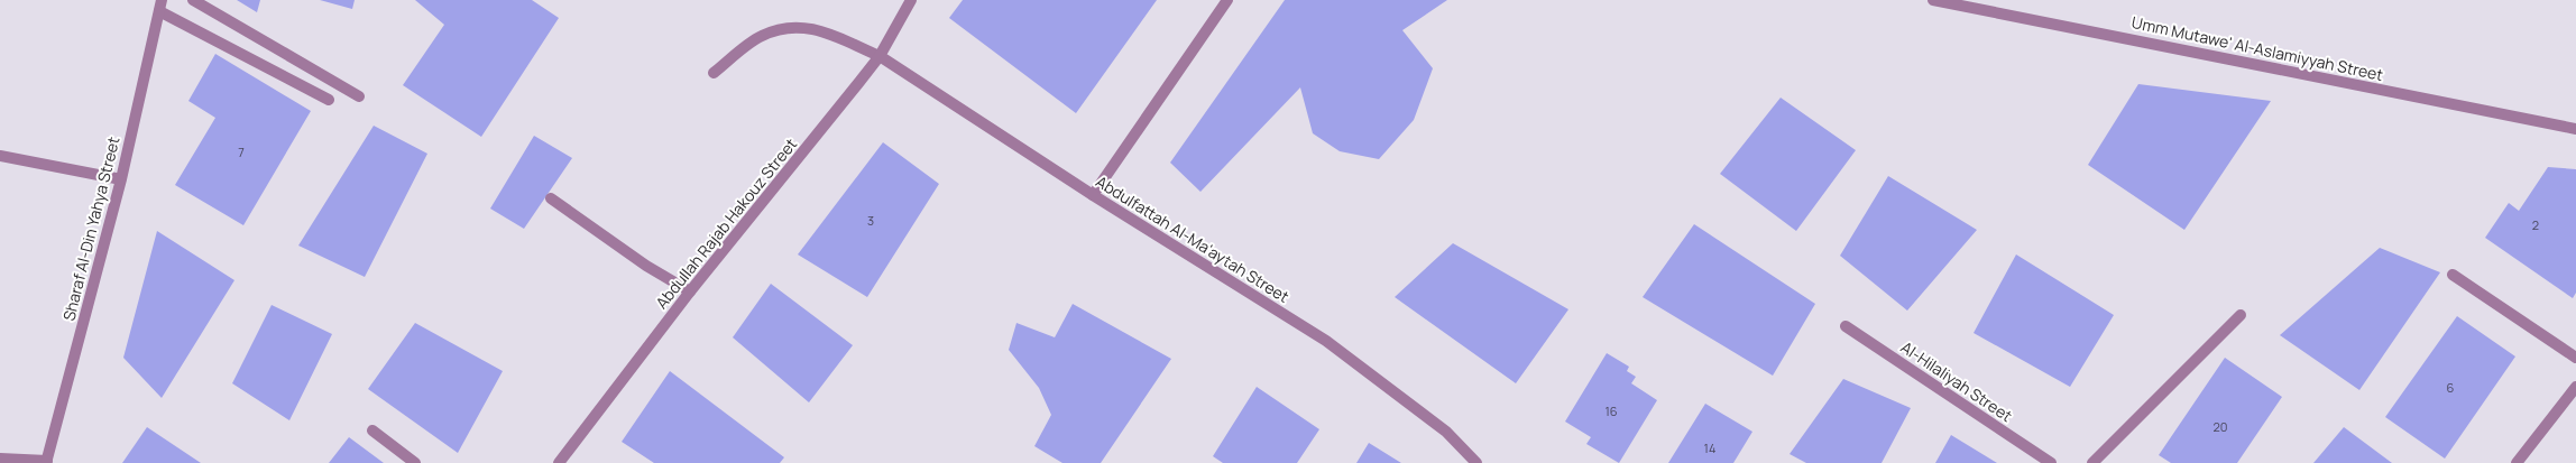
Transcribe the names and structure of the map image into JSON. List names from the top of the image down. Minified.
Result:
{"streets":{"street":["Umm Mutawe' Al-Aslamiyyah Street","Abdullah Rajab Hakouz Street","Sharaf Al-Din Yahya Street","Abdulfattah Al-Ma'aytah Street","Al-Hilaliyah Street"]},"crossings":[["Abdullah Rajab Hakouz Street","Abdulfattah Al-Ma'aytah Street"]],"house_numbers":["7","3","2","6","16","20","14"]}
